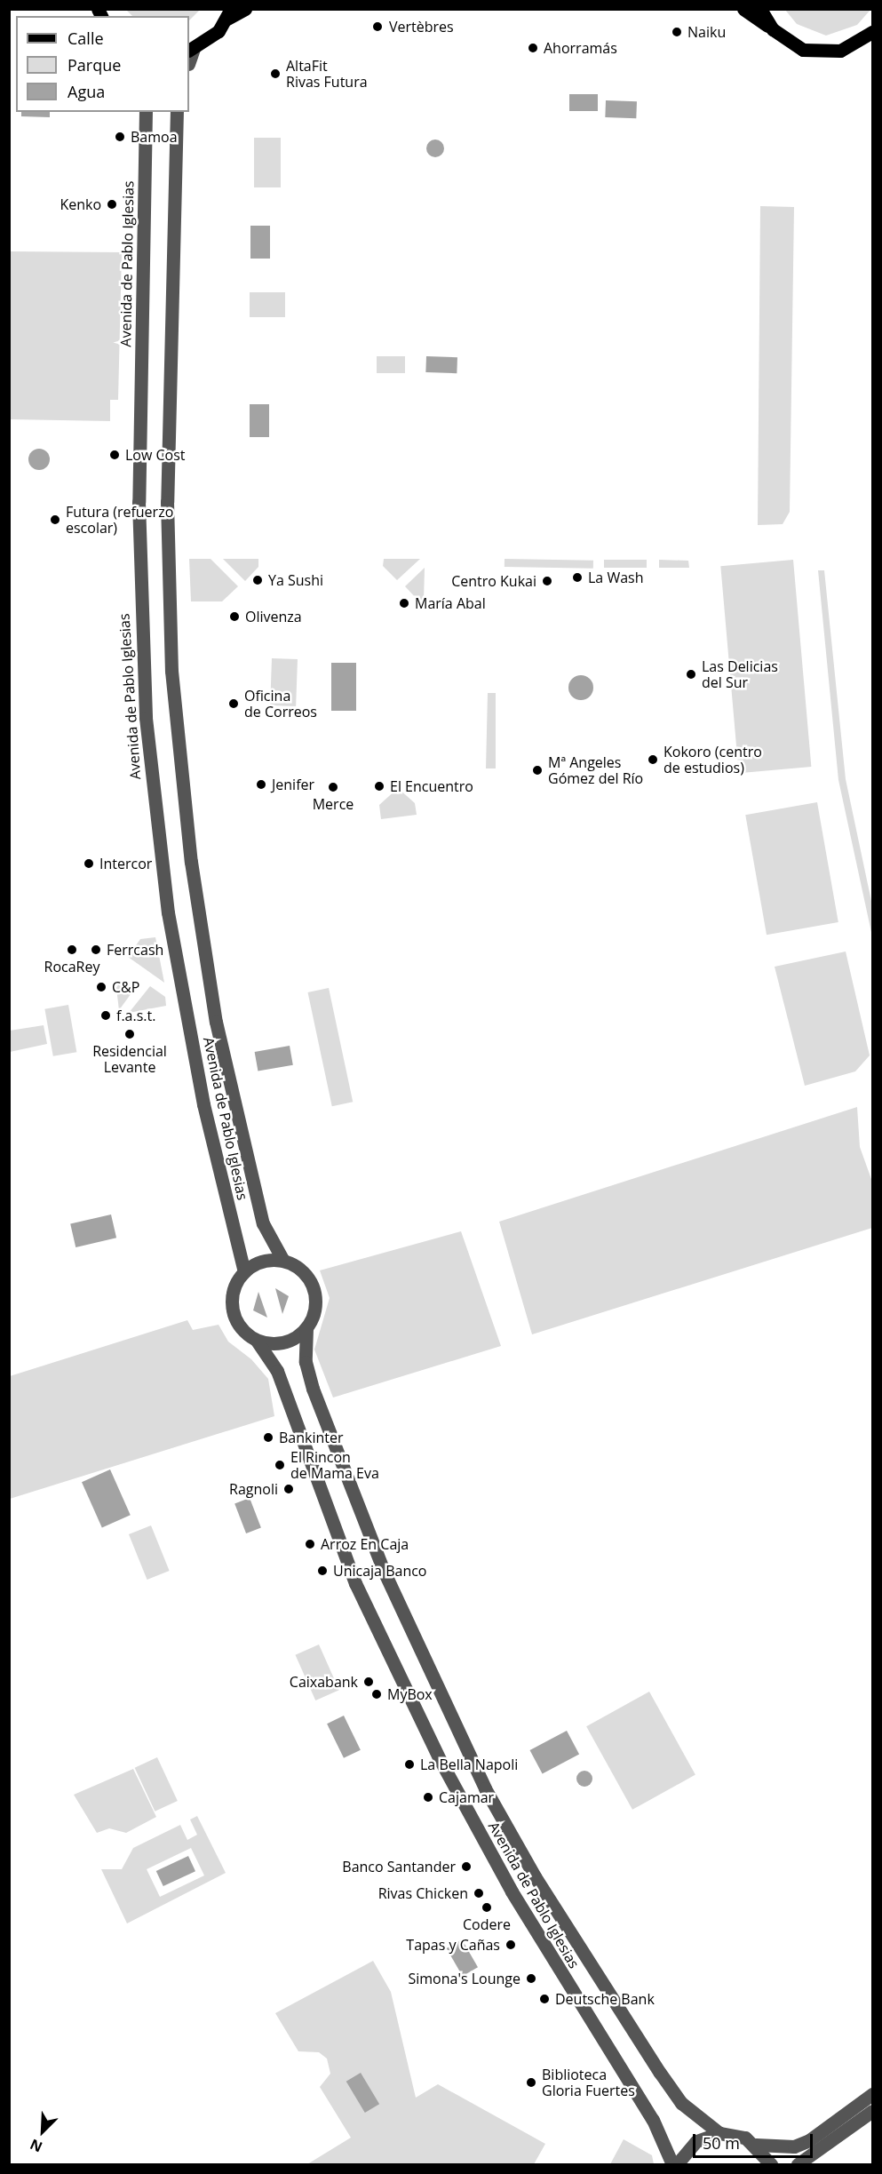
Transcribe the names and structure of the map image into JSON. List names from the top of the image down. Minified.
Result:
{"streets":{"street":["Avenida de Pablo Iglesias"]},"places":["Vertèbres","Naiku","Ahorramás","AltaFit Rivas Futura","Bamoa","Kenko","Low Cost","Futura (refuerzo escolar)","La Wash","Ya Sushi","Centro Kukai","María Abal","Olivenza","Las Delicias del Sur","Oficina de Correos","Kokoro (centro de estudios)","Mª Angeles Gómez del Río","Jenifer","El Encuentro","Merce","Intercor","RocaRey","Ferrcash","C&P","f.a.s.t.","Residencial Levante","Bankinter","El Rincon de Mama Eva","Ragnoli","Arroz En Caja","Unicaja Banco","Caixabank","MyBox","La Bella Napoli","Cajamar","Banco Santander","Rivas Chicken","Codere","Tapas y Cañas","Simona's Lounge","Deutsche Bank","Biblioteca Gloria Fuertes"],"legend":["Calle","Parque","Agua"],"scale_bar":"50 m","north":"bottom left"}
